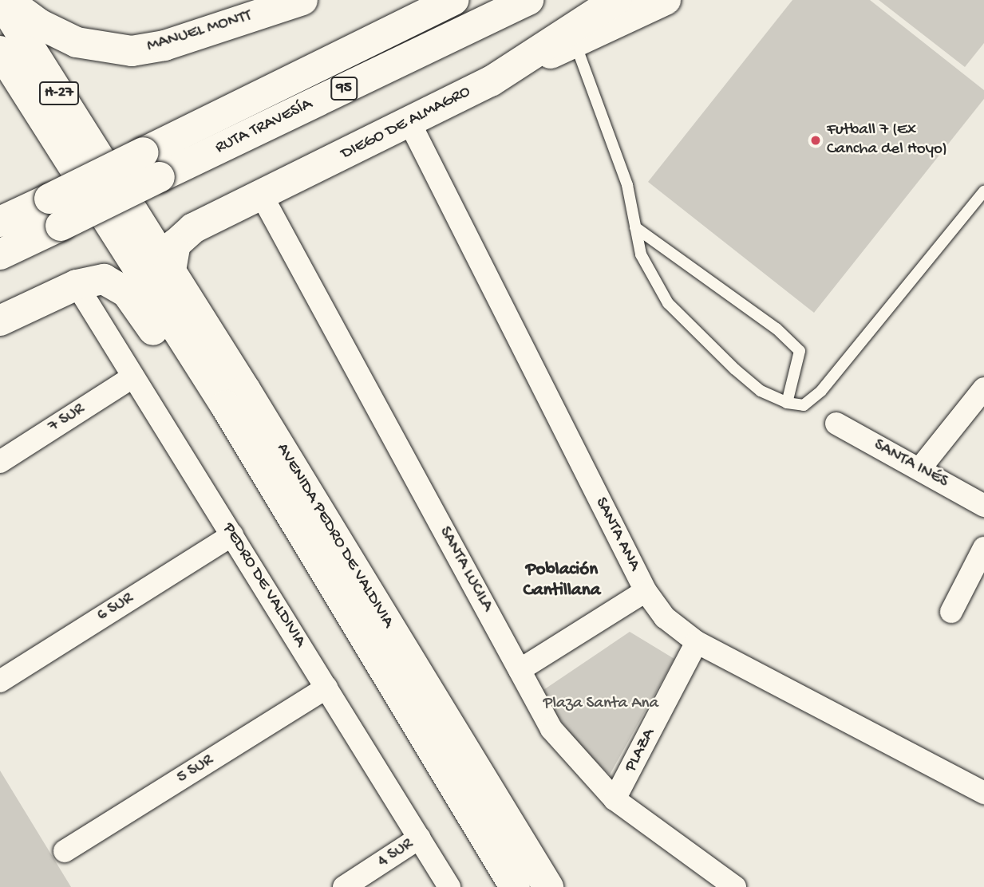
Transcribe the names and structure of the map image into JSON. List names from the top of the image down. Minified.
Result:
{"streets":{"main road":["MANUEL MONTT","95","H-27","DIEGO DE ALMAGRO","RUTA TRAVESÍA","AVENIDA PEDRO DE VALDIVIA"],"street":["7 SUR","SANTA INÉS","SANTA ANA","SANTA LUCILA","PEDRO DE VALDIVIA","6 SUR","PLAZA","5 SUR","4 SUR"]},"crossings":[["H-27","AVENIDA PEDRO DE VALDIVIA"],["DIEGO DE ALMAGRO","SANTA ANA"],["DIEGO DE ALMAGRO","AVENIDA PEDRO DE VALDIVIA"],["DIEGO DE ALMAGRO","SANTA LUCILA"],["7 SUR","PEDRO DE VALDIVIA"],["SANTA ANA","PLAZA"],["SANTA LUCILA","PLAZA"],["PEDRO DE VALDIVIA","6 SUR"],["PEDRO DE VALDIVIA","5 SUR"],["PEDRO DE VALDIVIA","4 SUR"]],"districts":["Población Cantillana"],"parks":["Plaza Santa Ana"],"places":["Futball 7 (Ex Cancha del Hoyo)"]}
